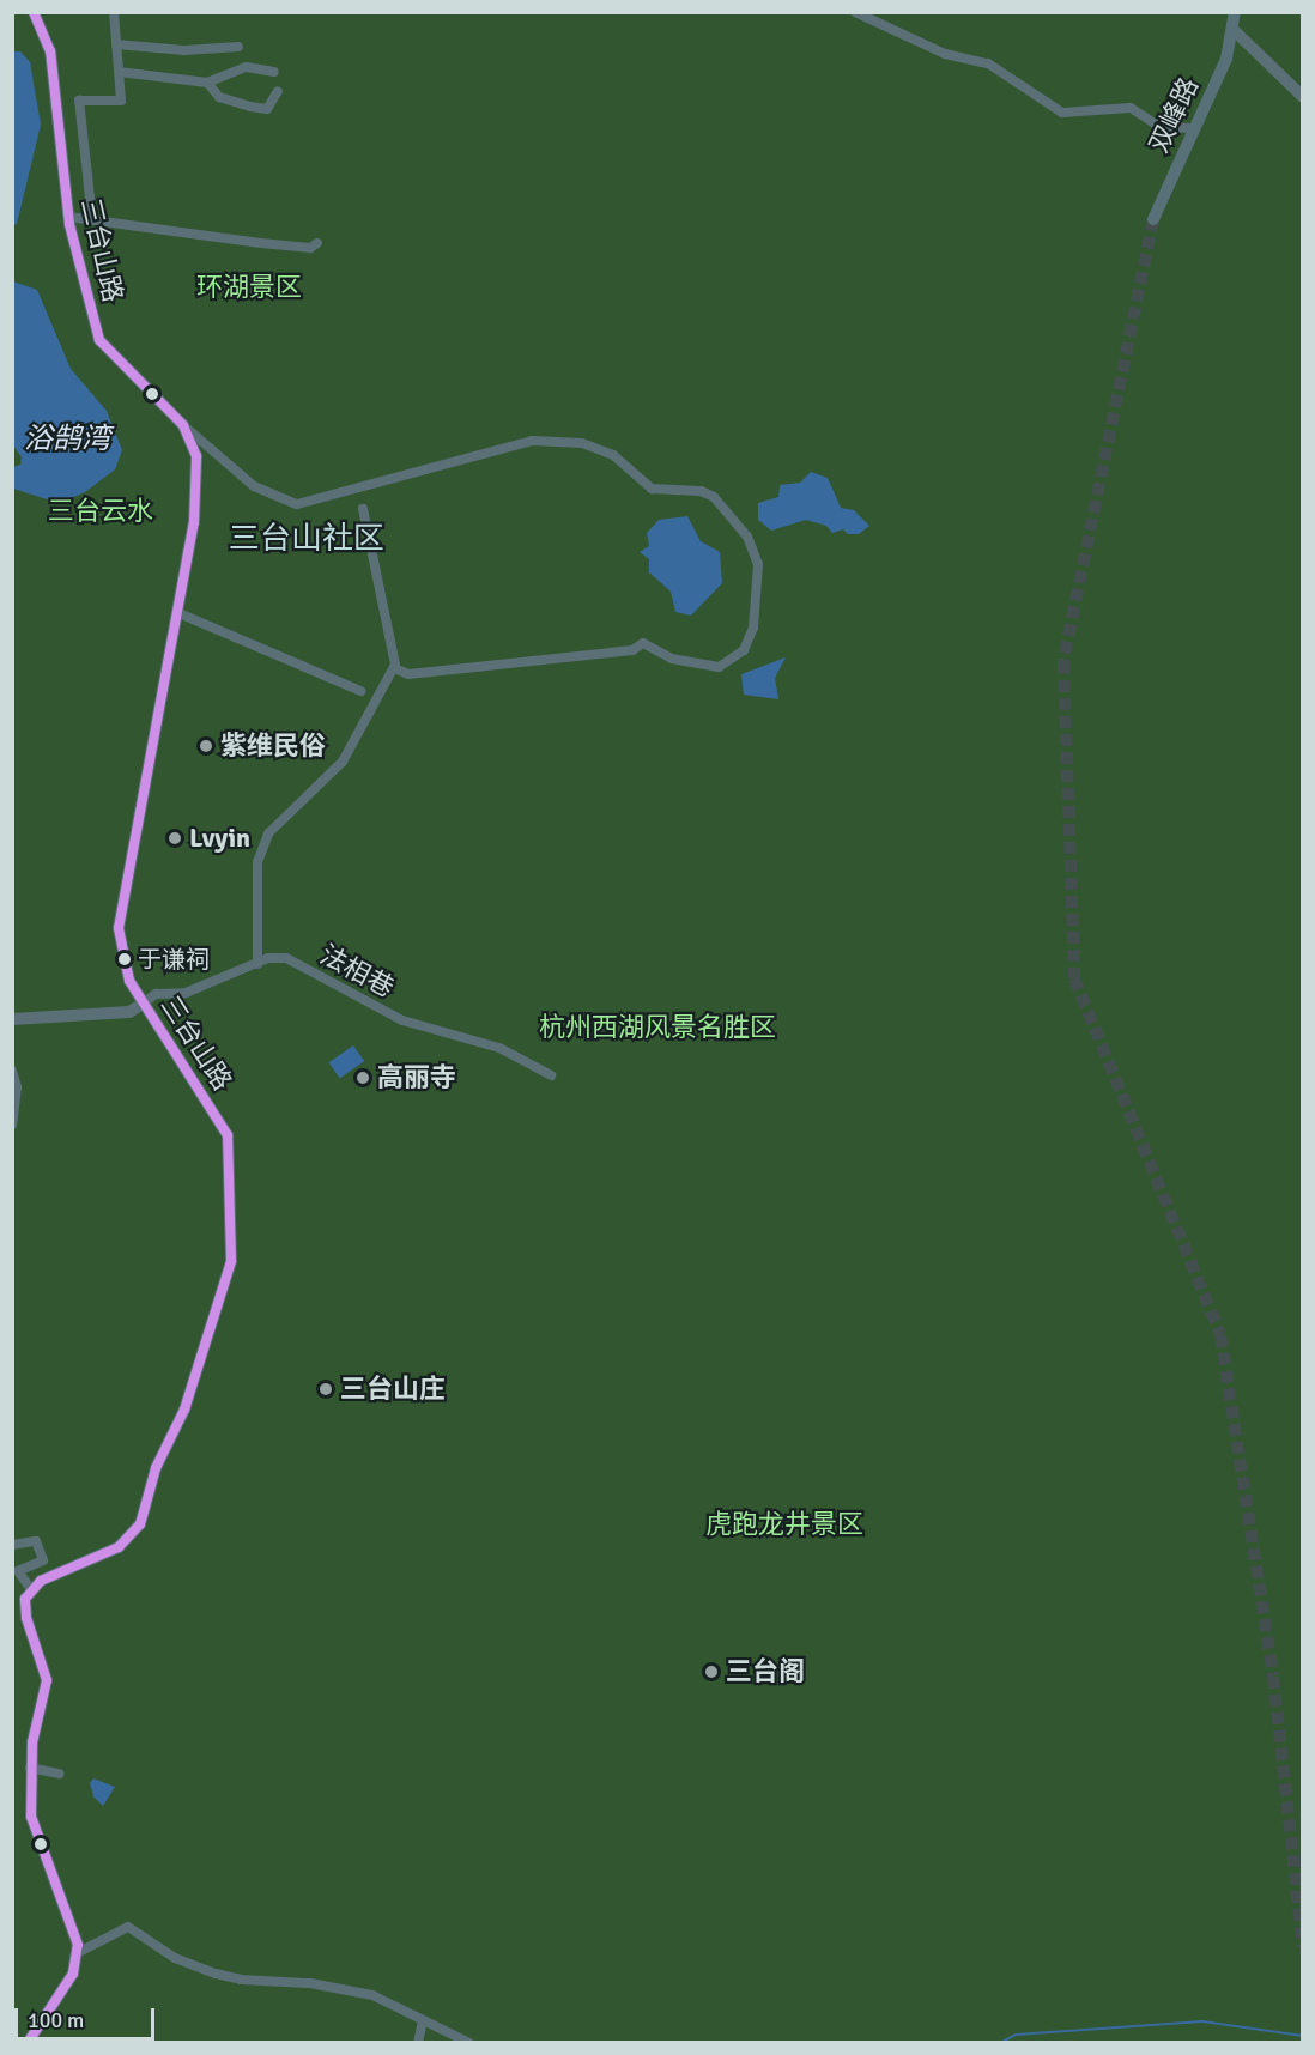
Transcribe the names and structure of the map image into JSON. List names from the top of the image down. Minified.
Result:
{"streets":{"main road":["双峰路"],"street":["三台山路","法相巷"]},"crossings":[["三台山路","法相巷"]],"districts":["三台山社区"],"water":["浴鹄湾"],"parks":["环湖景区","三台云水","杭州西湖风景名胜区","虎跑龙井景区"],"places":["紫维民俗","Lvyin","于谦祠","高丽寺","三台山庄","三台阁"],"scale_bar":"100 m"}
